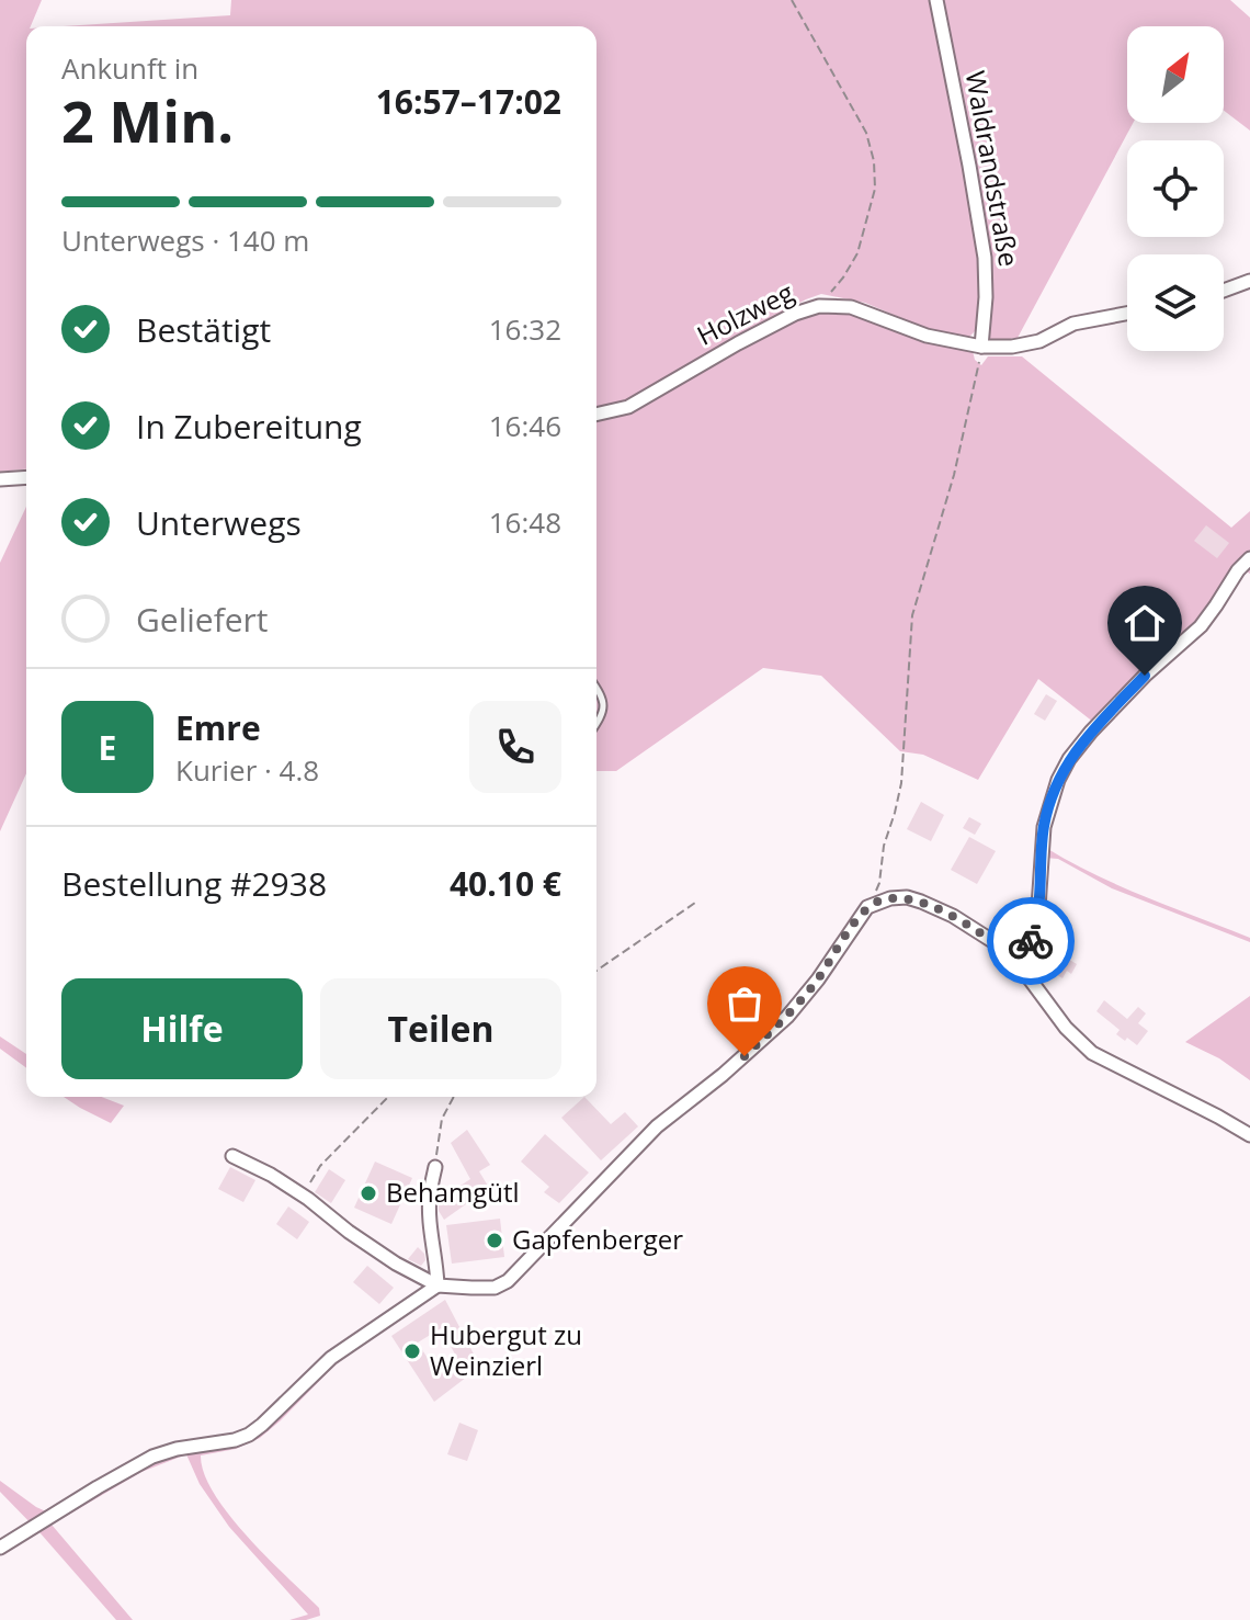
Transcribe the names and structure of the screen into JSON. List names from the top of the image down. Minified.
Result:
{"streets":{"street":["Waldrandstraße","Holzweg"]},"crossings":[["Waldrandstraße","Holzweg"]],"places":["Behamgütl","Gapfenberger","Hubergut zu Weinzierl"],"north":"top right","page":{"heading":["2 Min.","Ankunft in","16:57–17:02"],"panel":["Emre","Kurier · 4.8","Bestellung #2938","40.10 €"],"bar":"Unterwegs · 140 m","list":[["Bestätigt","16:32"],["In Zubereitung","16:46"],["Unterwegs","16:48"],"Geliefert"],"round":"E","buttons":["Hilfe","Teilen"]}}
